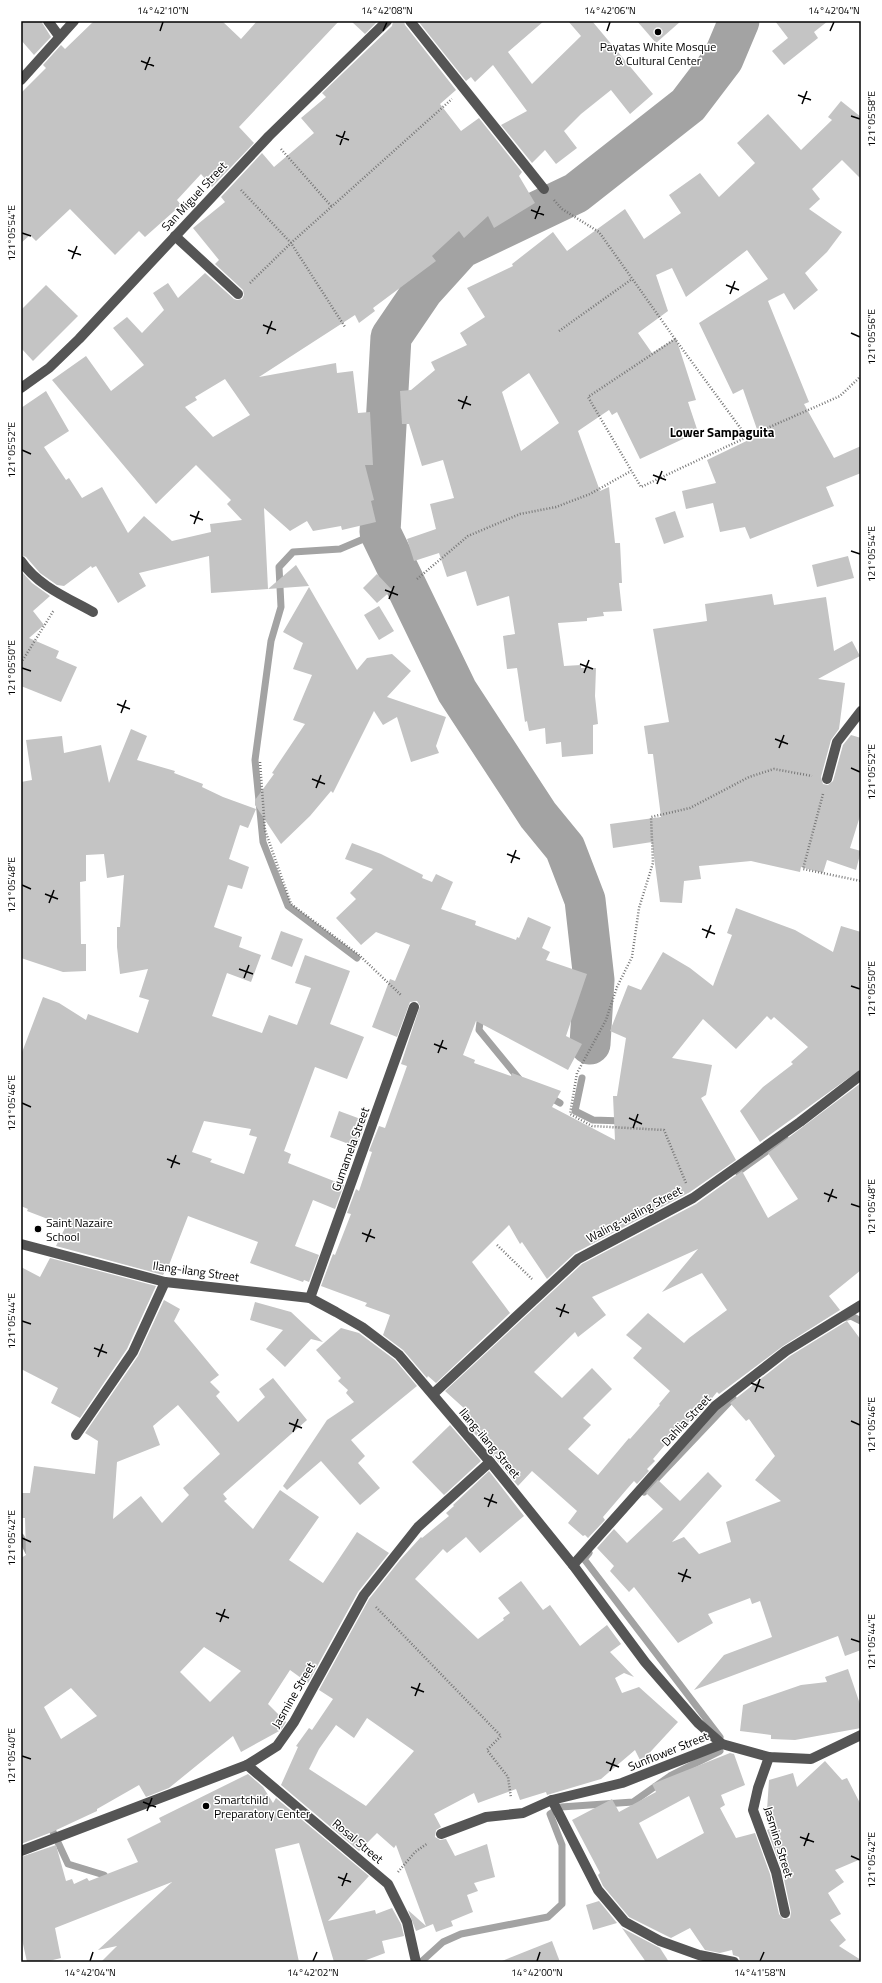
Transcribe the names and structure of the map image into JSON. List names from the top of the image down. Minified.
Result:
{"streets":{"street":["San Miguel Street","Gumamela Street","Waling-waling Street","Ilang-ilang Street","Dahlia Street","Jasmine Street","Sunflower Street","Rosal Street"]},"crossings":[["Gumamela Street","Ilang-ilang Street"],["Waling-waling Street","Ilang-ilang Street"],["Ilang-ilang Street","Dahlia Street"],["Ilang-ilang Street","Jasmine Street"],["Ilang-ilang Street","Sunflower Street"],["Jasmine Street","Rosal Street"]],"districts":["Lower Sampaguita"],"places":["Payatas White Mosque & Cultural Center","Saint Nazaire School","Smartchild Preparatory Center"],"coordinates":["14°42'10\"N","14°42'08\"N","14°42'06\"N","14°42'04\"N","121°05'58\"E","121°05'54\"E","121°05'56\"E","121°05'52\"E","121°05'50\"E","121°05'48\"E","121°05'46\"E","121°05'44\"E","121°05'42\"E","121°05'40\"E","14°42'02\"N","14°42'00\"N","14°41'58\"N"]}
